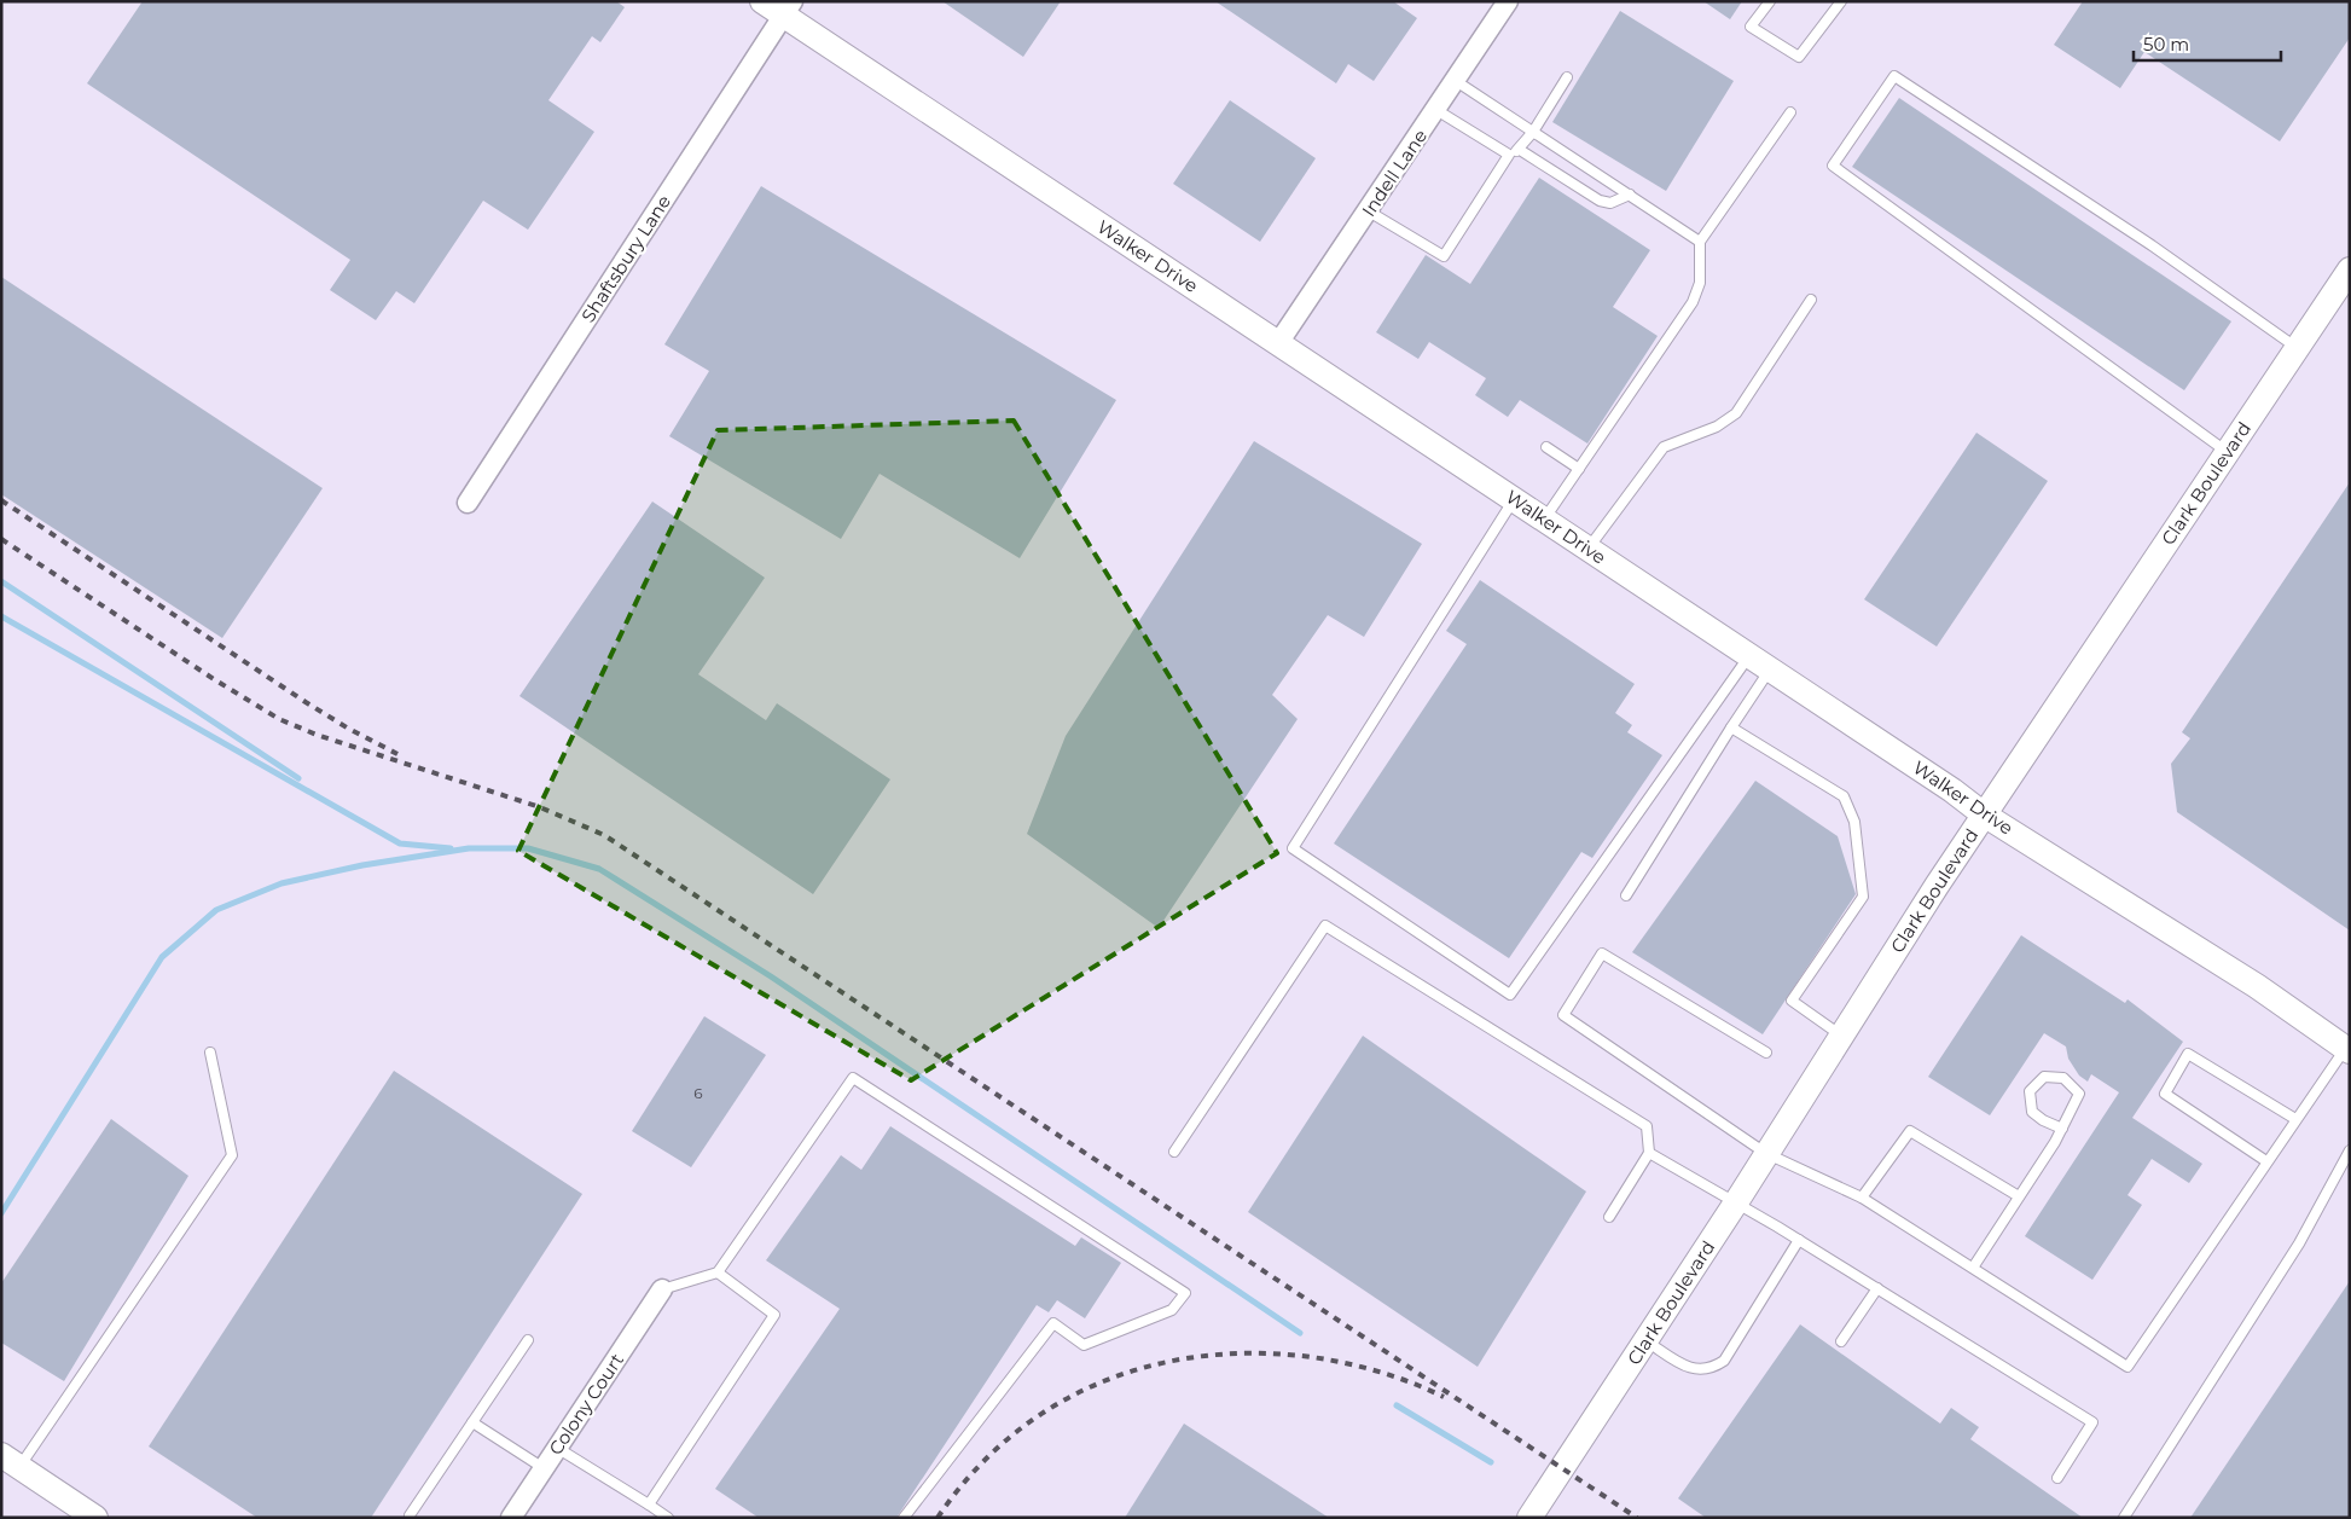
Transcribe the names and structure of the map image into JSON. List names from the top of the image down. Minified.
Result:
{"streets":{"street":["Indell Lane","Walker Drive","Shaftsbury Lane","Clark Boulevard","Colony Court"]},"crossings":[["Indell Lane","Walker Drive"],["Walker Drive","Shaftsbury Lane"],["Walker Drive","Clark Boulevard"]],"house_numbers":["6"],"scale_bar":"50 m"}
